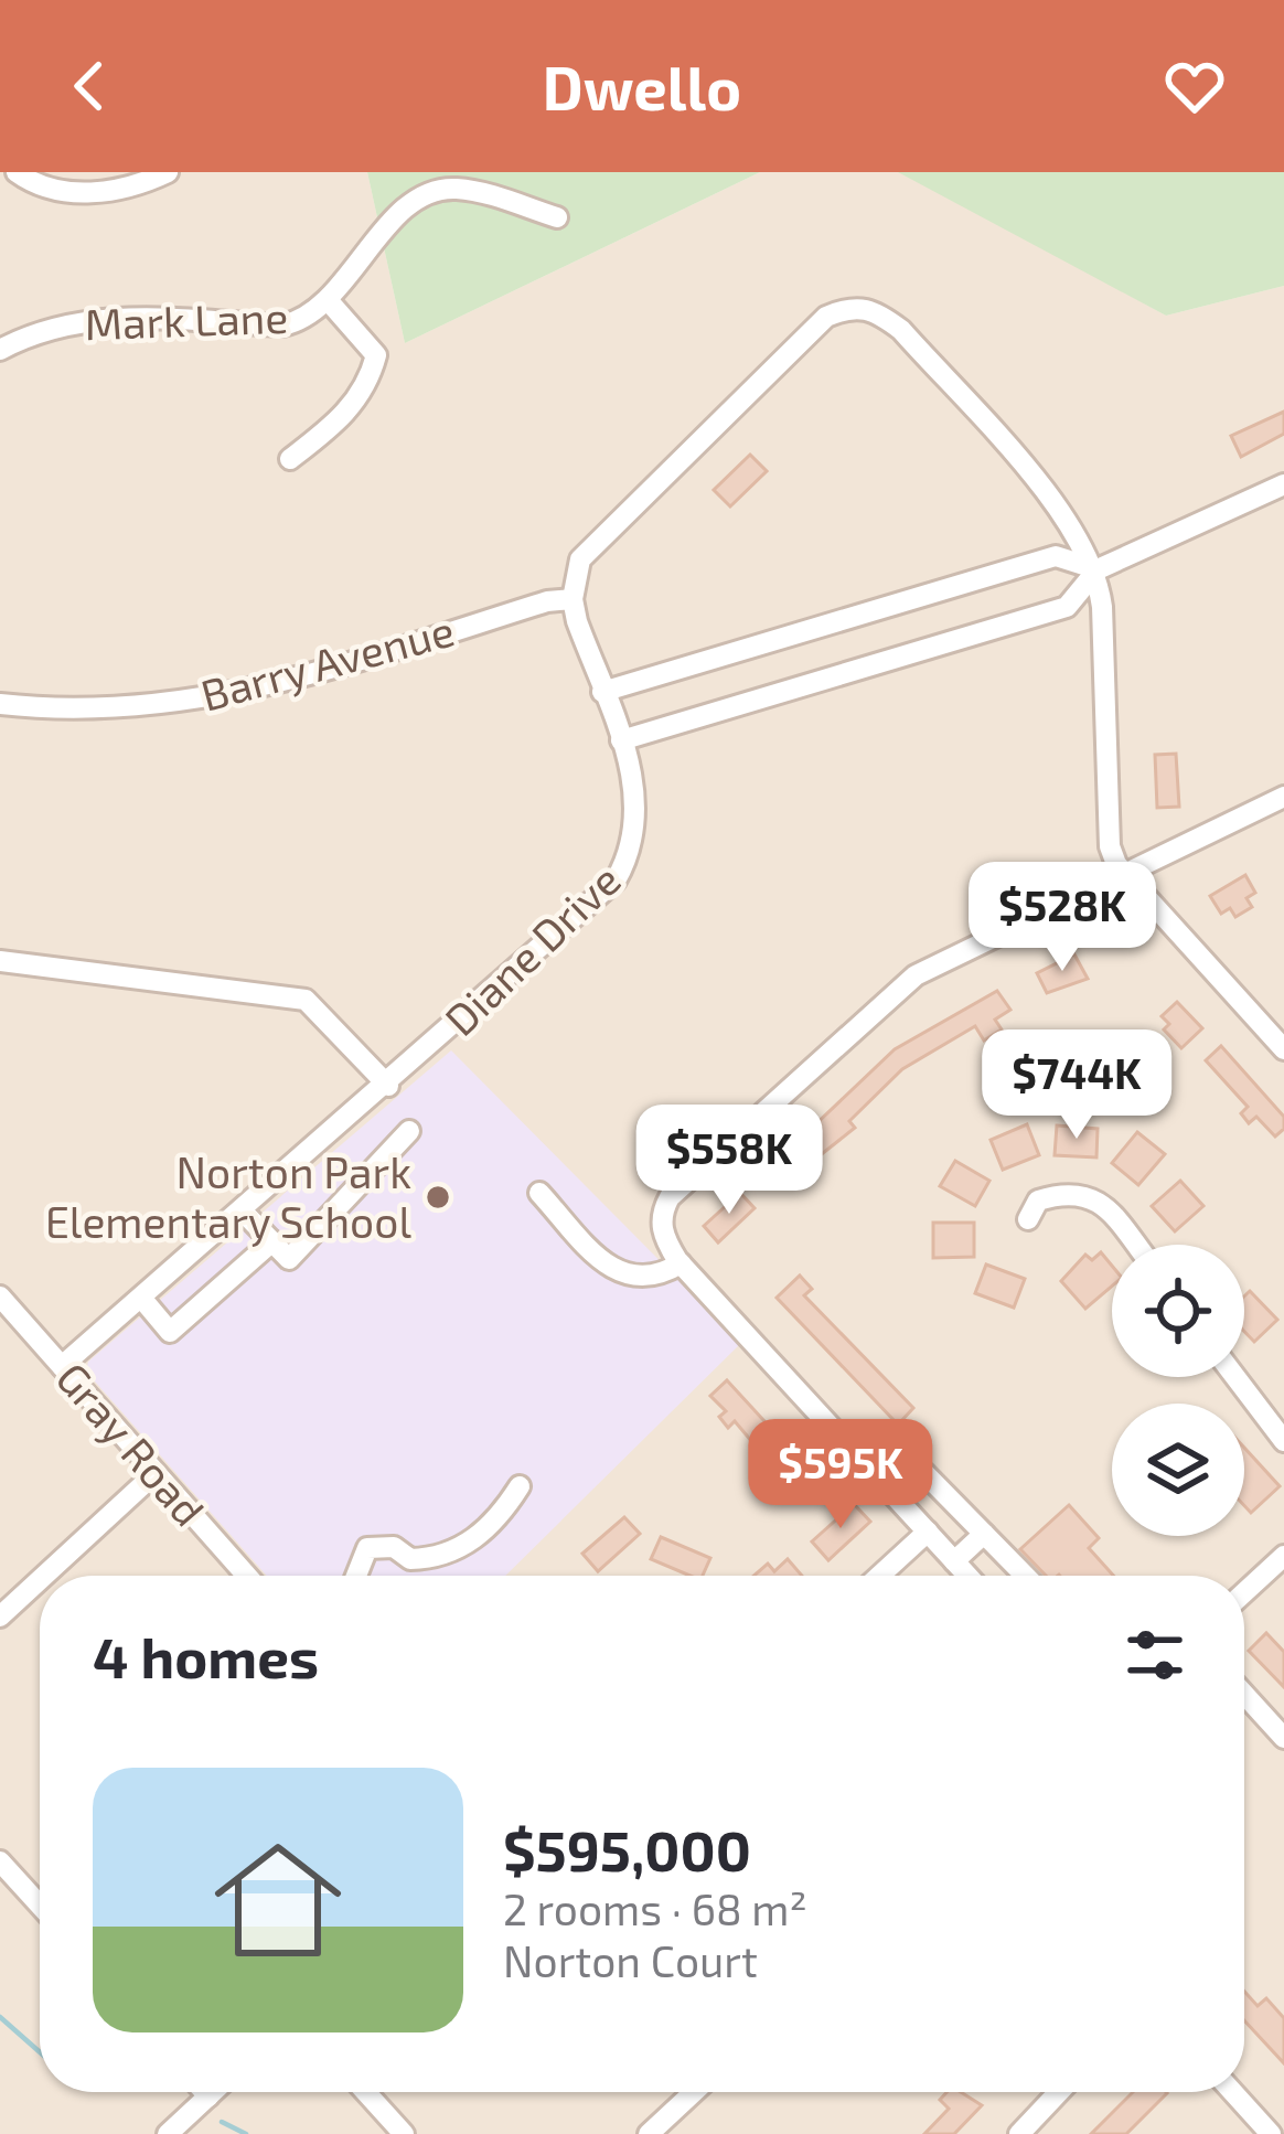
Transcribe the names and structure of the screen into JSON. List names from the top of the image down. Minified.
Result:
{"streets":{"street":["Mark Lane","Barry Avenue","Diane Drive","Gray Road"]},"crossings":[["Barry Avenue","Diane Drive"],["Diane Drive","Gray Road"]],"places":["Norton Park Elementary School"],"page":{"header":"Dwello","price":["$528K","$744K","$558K","$595K"],"heading":"4 homes","list":[{"name":"$595,000","note":"2 rooms · 68 m² · Norton Court"}]}}
